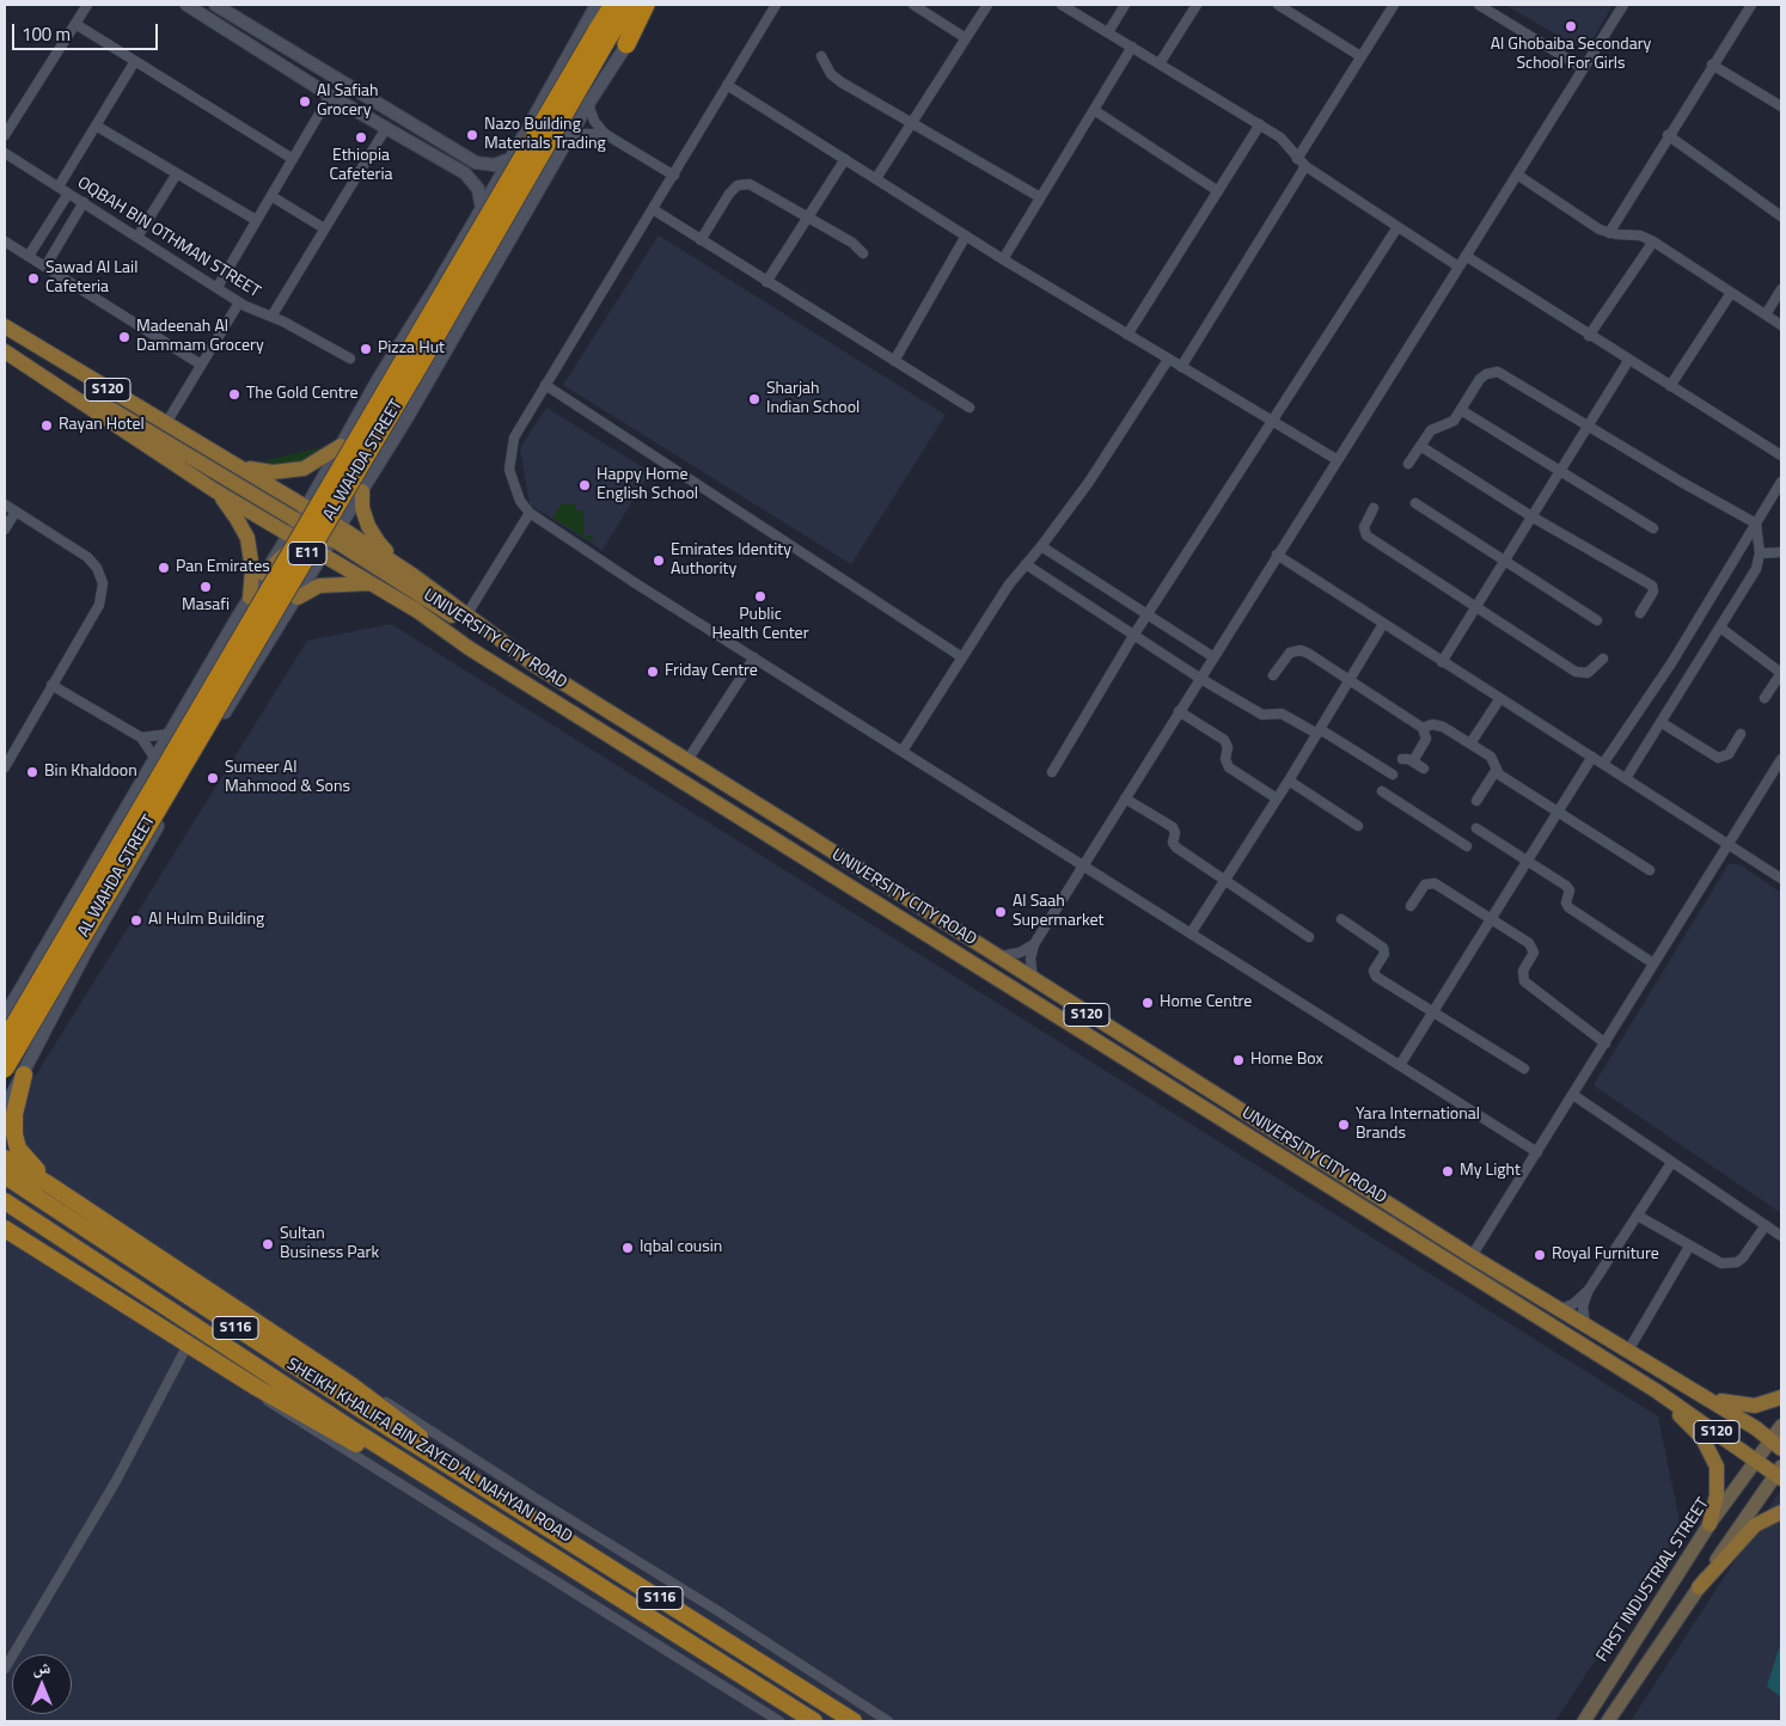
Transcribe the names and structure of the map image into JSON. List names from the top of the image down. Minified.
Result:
{"streets":{"highway":["AL WAHDA STREET","E11","S116","SHEIKH KHALIFA BIN ZAYED AL NAHYAN ROAD"],"main road":["S120","UNIVERSITY CITY ROAD","FIRST INDUSTRIAL STREET"],"street":["OQBAH BIN OTHMAN STREET"]},"crossings":[["UNIVERSITY CITY ROAD","FIRST INDUSTRIAL STREET"]],"places":["Al Ghobaiba Secondary School For Girls","Al Safiah Grocery","Nazo Building Materials Trading","Ethiopia Cafeteria","Sawad Al Lail Cafeteria","Madeenah Al Dammam Grocery","Pizza Hut","The Gold Centre","Sharjah Indian School","Rayan Hotel","Happy Home English School","Emirates Identity Authority","Pan Emirates","Masafi","Public Health Center","Friday Centre","Bin Khaldoon","Sumeer Al Mahmood & Sons","Al Saah Supermarket","Al Hulm Building","Home Centre","Home Box","Yara International Brands","My Light","Sultan Business Park","Iqbal cousin","Royal Furniture"],"scale_bar":"100 m","north":"top"}
